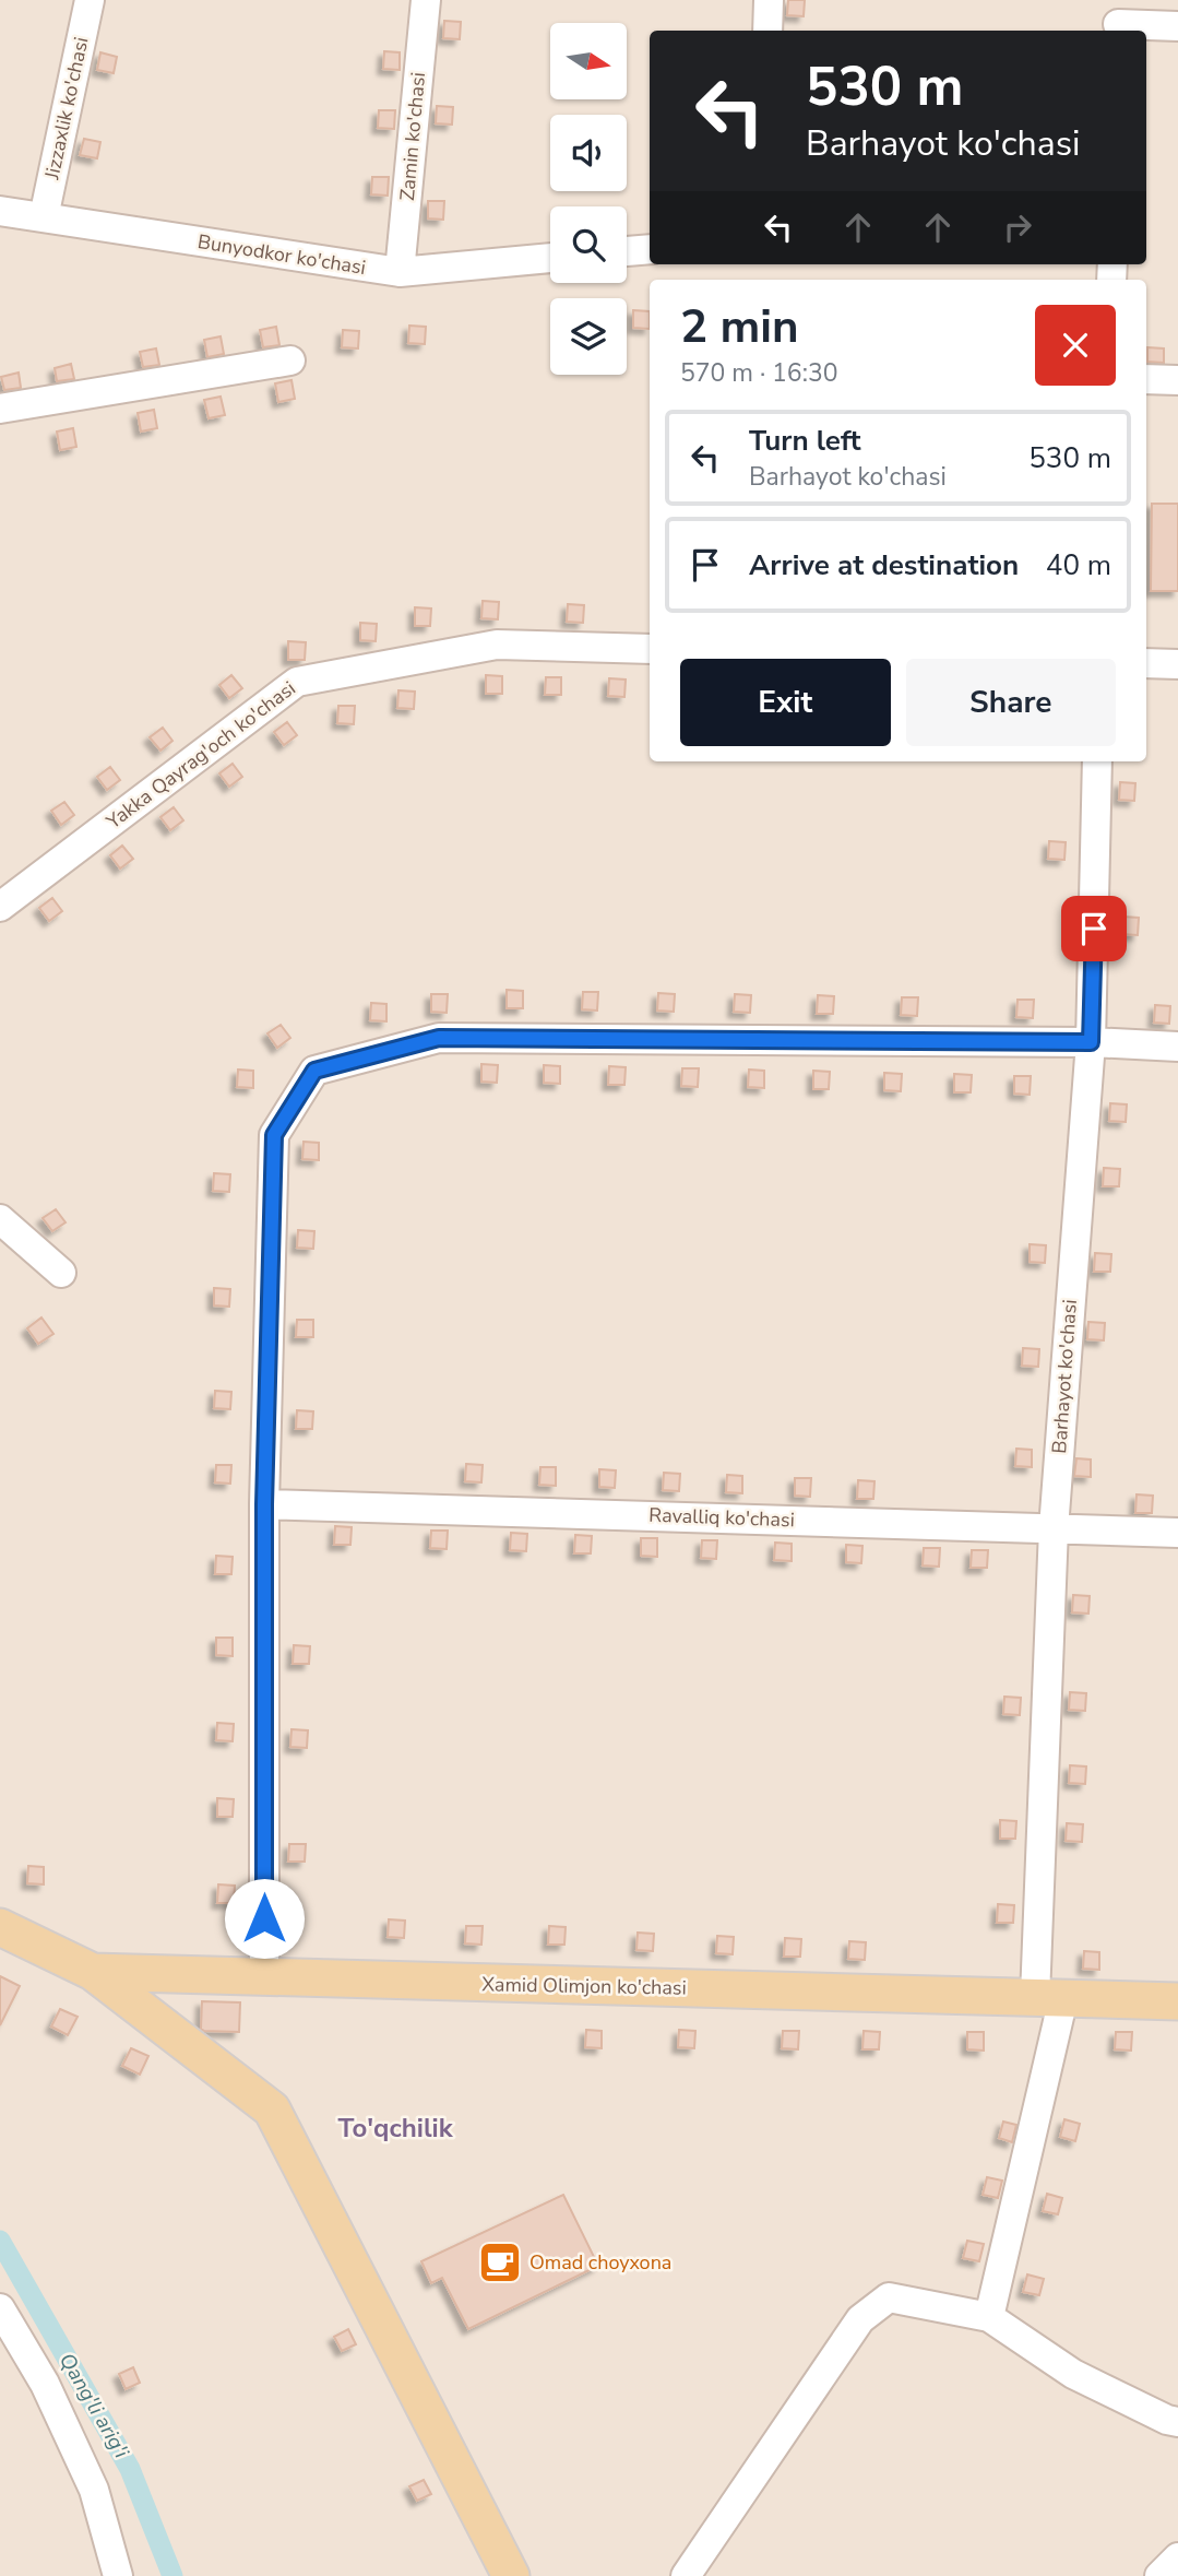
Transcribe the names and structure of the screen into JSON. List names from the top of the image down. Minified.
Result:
{"streets":{"main road":["Xamid Olimjon ko'chasi"],"street":["Jizzaxlik ko'chasi","Zamin ko'chasi","Bunyodkor ko'chasi","Yakka Qayrag'och ko'chasi","Barhayot ko'chasi","Ravalliq ko'chasi"]},"crossings":[["Jizzaxlik ko'chasi","Bunyodkor ko'chasi"],["Zamin ko'chasi","Bunyodkor ko'chasi"],["Barhayot ko'chasi","Ravalliq ko'chasi"],["Barhayot ko'chasi","Xamid Olimjon ko'chasi"]],"districts":["To'qchilik"],"water":["Qang'li arig'i"],"places":{"cafe":["Omad choyxona"]},"north":"right","page":{"turn":["530 m","Barhayot ko'chasi"],"heading":["2 min","570 m · 16:30"],"list":[{"name":"Turn left","note":"Barhayot ko'chasi","value":"530 m"},{"name":"Arrive at destination","value":"40 m"}],"buttons":["Exit","Share"]}}
